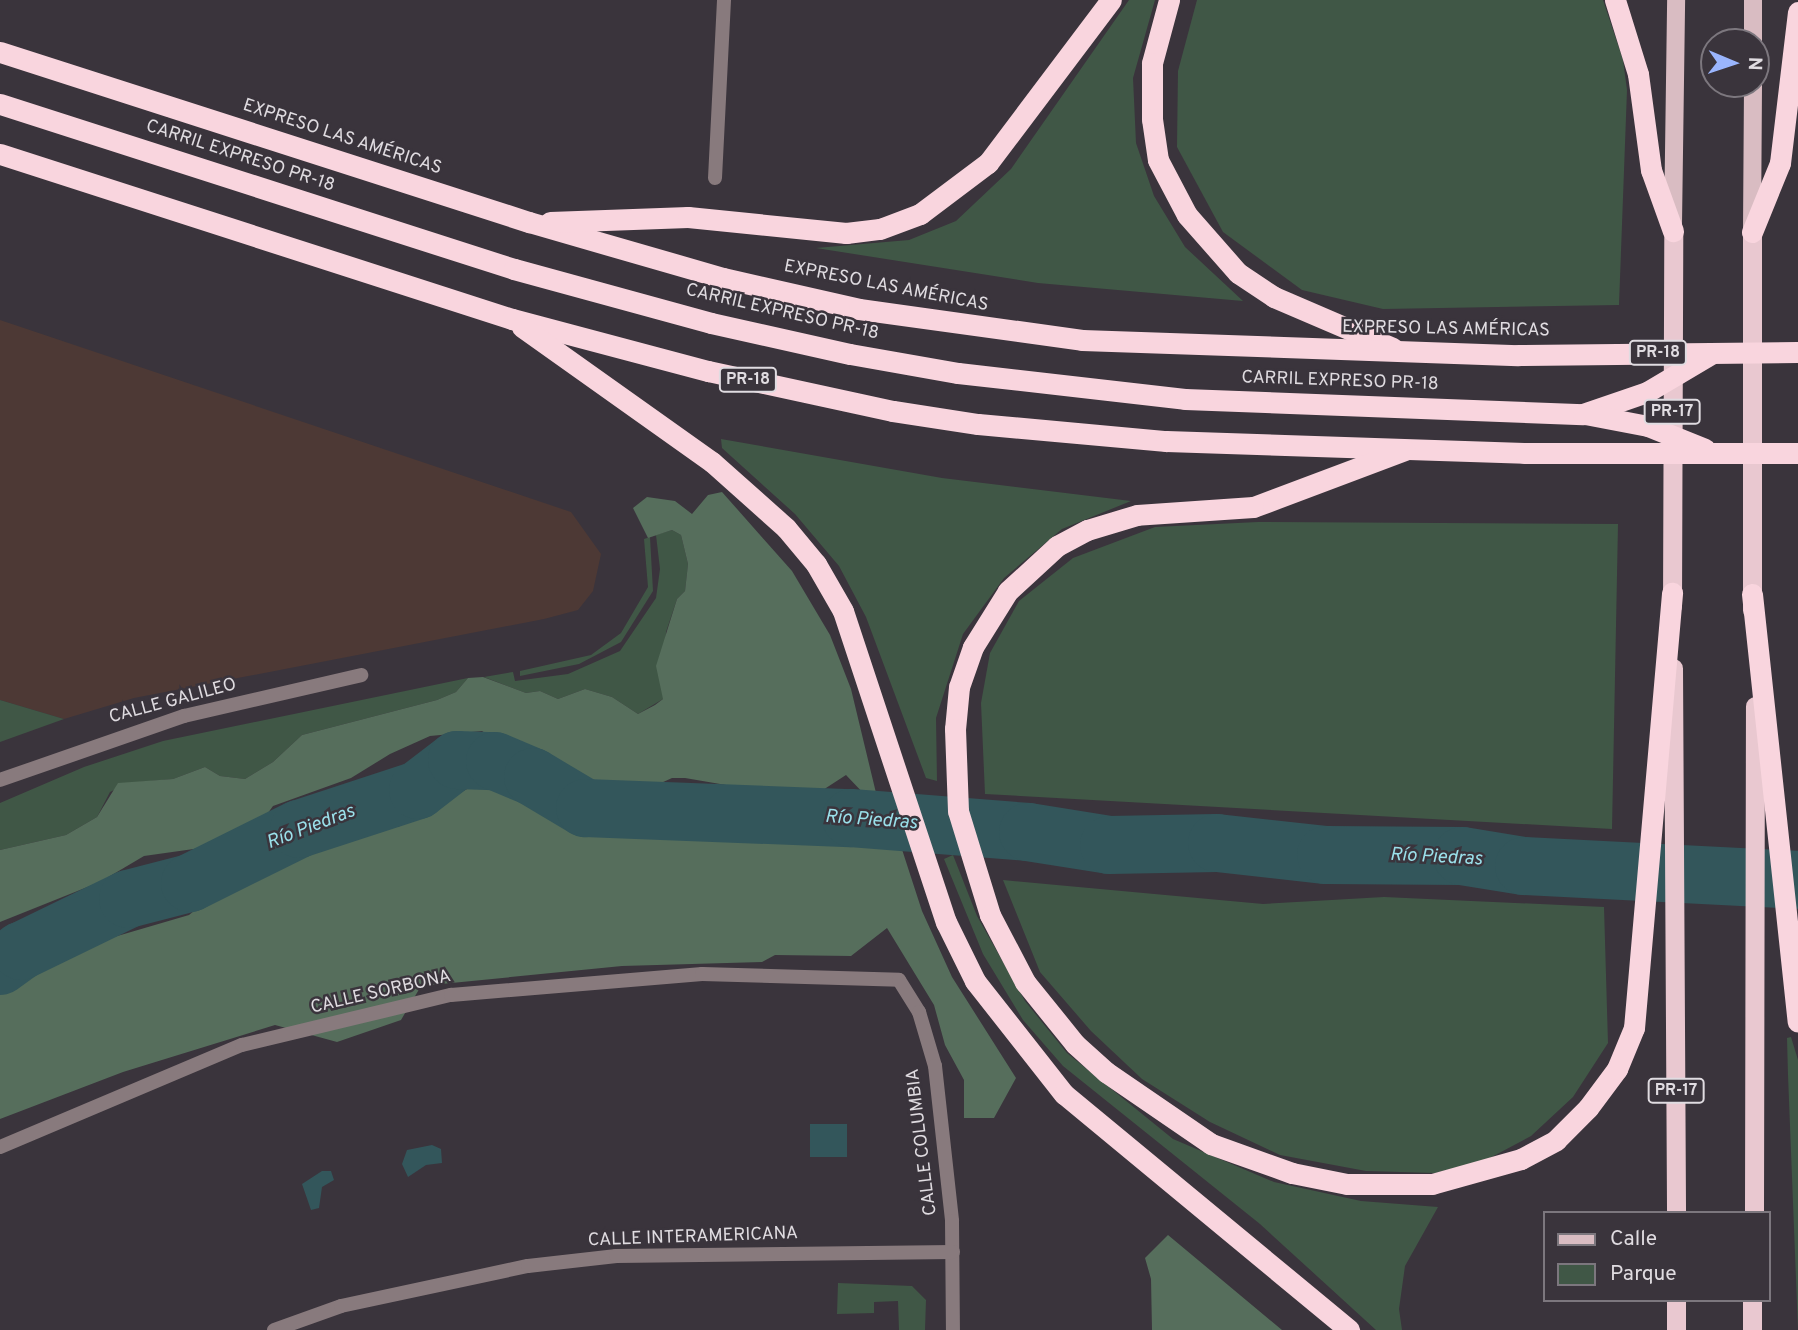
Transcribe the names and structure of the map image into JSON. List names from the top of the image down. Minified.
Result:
{"streets":{"highway":["EXPRESO LAS AMÉRICAS","CARRIL EXPRESO PR-18","PR-18","PR-17"],"street":["CALLE GALILEO","CALLE SORBONA","CALLE COLUMBIA","CALLE INTERAMERICANA"]},"crossings":[["CALLE SORBONA","CALLE COLUMBIA"],["CALLE COLUMBIA","CALLE INTERAMERICANA"]],"water":["Río Piedras"],"legend":["Calle","Parque"],"north":"right"}
